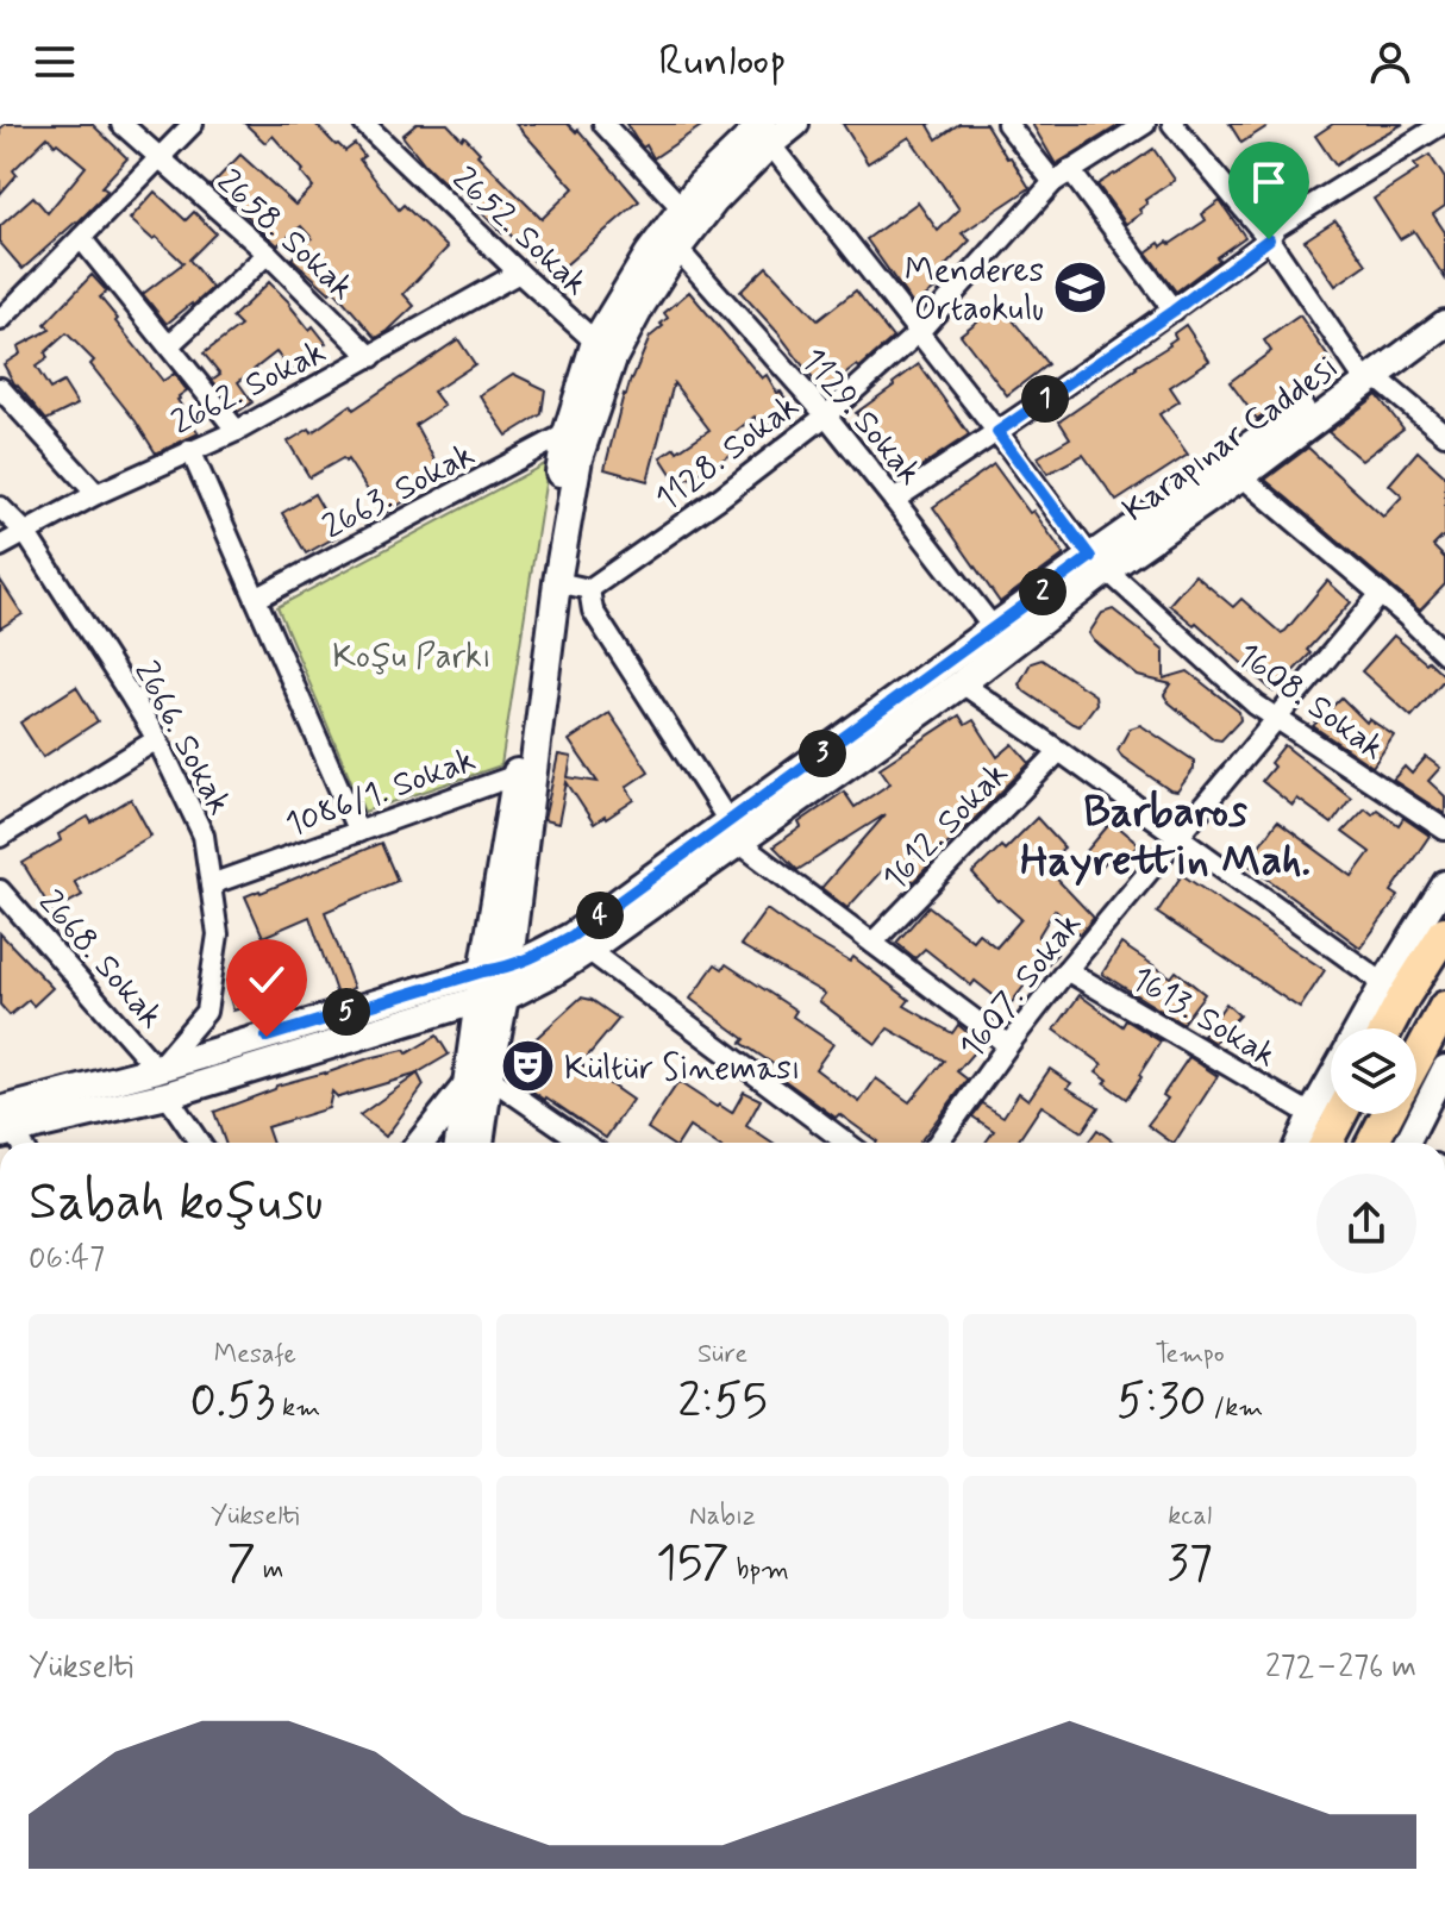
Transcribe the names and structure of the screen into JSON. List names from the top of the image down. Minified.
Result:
{"streets":{"main road":["Karapınar Caddesi"],"street":["2652. Sokak","2658. Sokak","2662. Sokak","1129. Sokak","1128. Sokak","2663. Sokak","1608. Sokak","2666. Sokak","1086/1. Sokak","1612. Sokak","2668. Sokak","1607. Sokak","1613. Sokak"]},"crossings":[["2652. Sokak","2662. Sokak"],["2658. Sokak","2662. Sokak"],["2662. Sokak","2666. Sokak"],["1129. Sokak","Karapınar Caddesi"],["1129. Sokak","1128. Sokak"],["Karapınar Caddesi","1608. Sokak"],["Karapınar Caddesi","2666. Sokak"],["Karapınar Caddesi","2668. Sokak"],["1608. Sokak","1607. Sokak"],["2666. Sokak","1086/1. Sokak"],["2666. Sokak","2668. Sokak"],["1607. Sokak","1613. Sokak"]],"districts":["Barbaros Hayrettin Mah."],"parks":["Koşu Parkı"],"places":{"school or university":["Menderes Ortaokulu"],"theatre":["Kültür Sineması"]},"page":{"header":"Runloop","pins":["1","2","3","4","5"],"heading":["Sabah koşusu","06:47"],"stats":[["Mesafe","0.53 km"],["Süre","2:55"],["Tempo","5:30 /km"],["Yükselti","7 m"],["Nabız","157 bpm"],["kcal","37"]],"chart":["Yükselti","272–276 m"]}}
